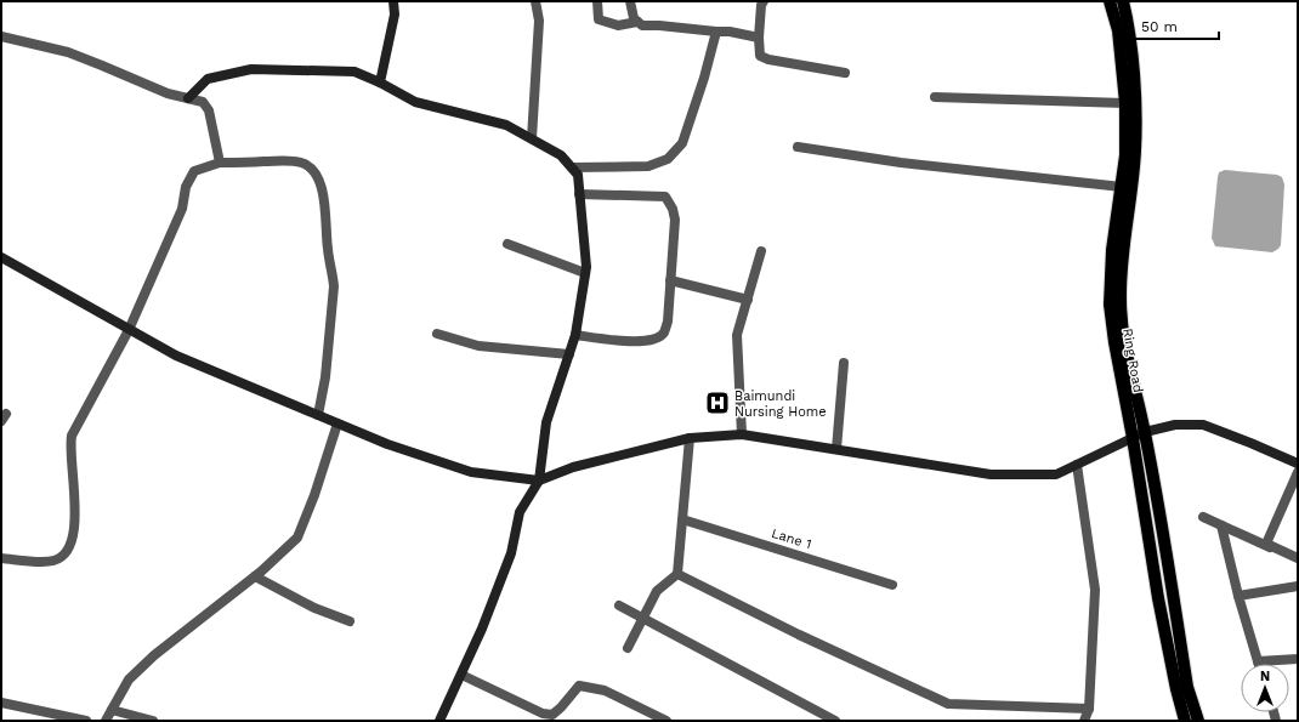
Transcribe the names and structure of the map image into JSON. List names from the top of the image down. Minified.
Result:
{"streets":{"main road":["Ring Road"],"street":["Lane 1"]},"places":{"hospital":["Baimundi Nursing Home"]},"scale_bar":"50 m","north":"top"}
